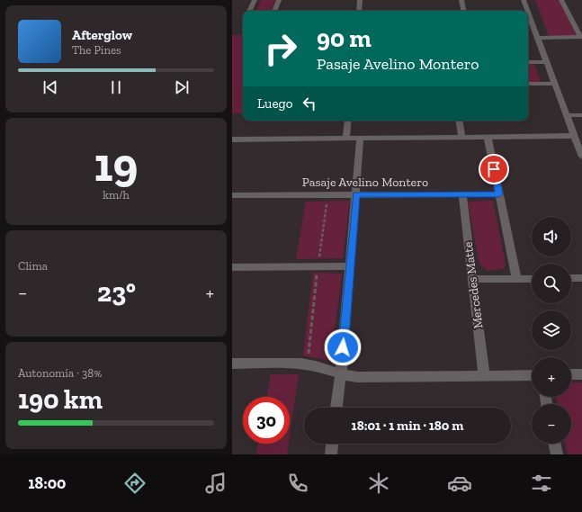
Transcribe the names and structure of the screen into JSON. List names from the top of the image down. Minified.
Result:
{"streets":{"street":["Pasaje Avelino Montero","Mercedes Matte"]},"crossings":[["Pasaje Avelino Montero","Mercedes Matte"]],"page":{"turn":["90 m","Pasaje Avelino Montero"],"song":["Afterglow","The Pines"],"then":"Luego","tile":[["19","km/h"],"Clima",["Autonomía · 38%","190 km"]],"map_buttons":["+","−"],"heat":["−","23°","+"],"limit":"30","trip":"18:01 · 1 min · 180 m","tabs":"18:00"}}
